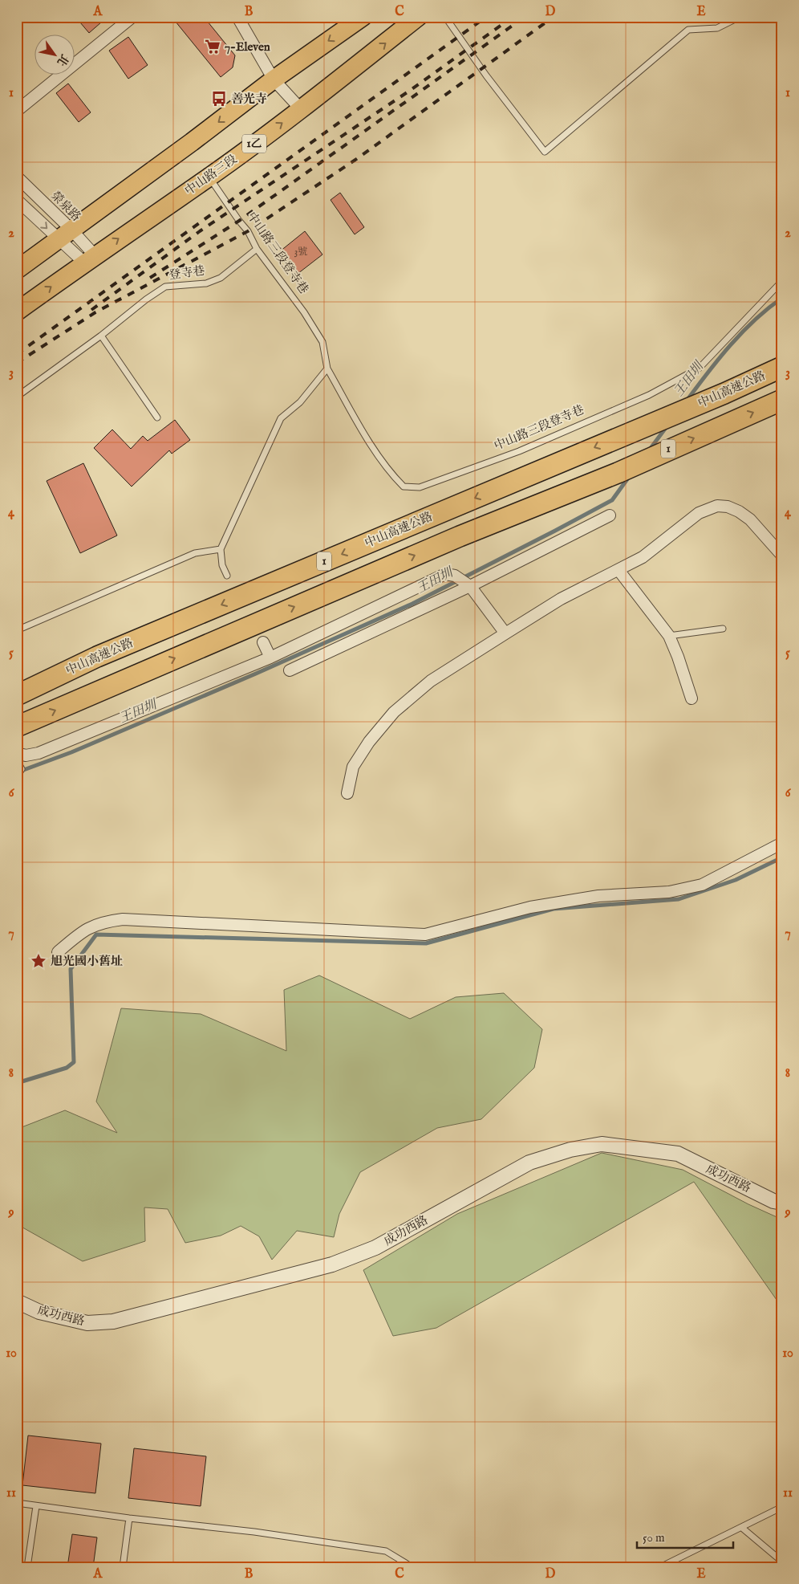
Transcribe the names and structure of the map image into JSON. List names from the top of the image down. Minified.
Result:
{"streets":{"highway":["中山高速公路","1"],"main road":["1乙","中山路三段"],"street":["榮泉路","成功西路"],"lane":["中山路三段登寺巷","登寺巷"]},"crossings":[["中山路三段","榮泉路"],["中山路三段","中山路三段登寺巷"],["中山路三段登寺巷","登寺巷"]],"water":["王田圳"],"places":{"supermarket":["7-Eleven"],"bus stop":["善光寺"],"place":["旭光國小舊址"]},"house_numbers":["3號"],"scale_bar":"50 m","north":"bottom right","grid":{"columns":["A","B","C","D","E"],"rows":["1","2","3","4","5","6","7","8","9","10","11"]}}
